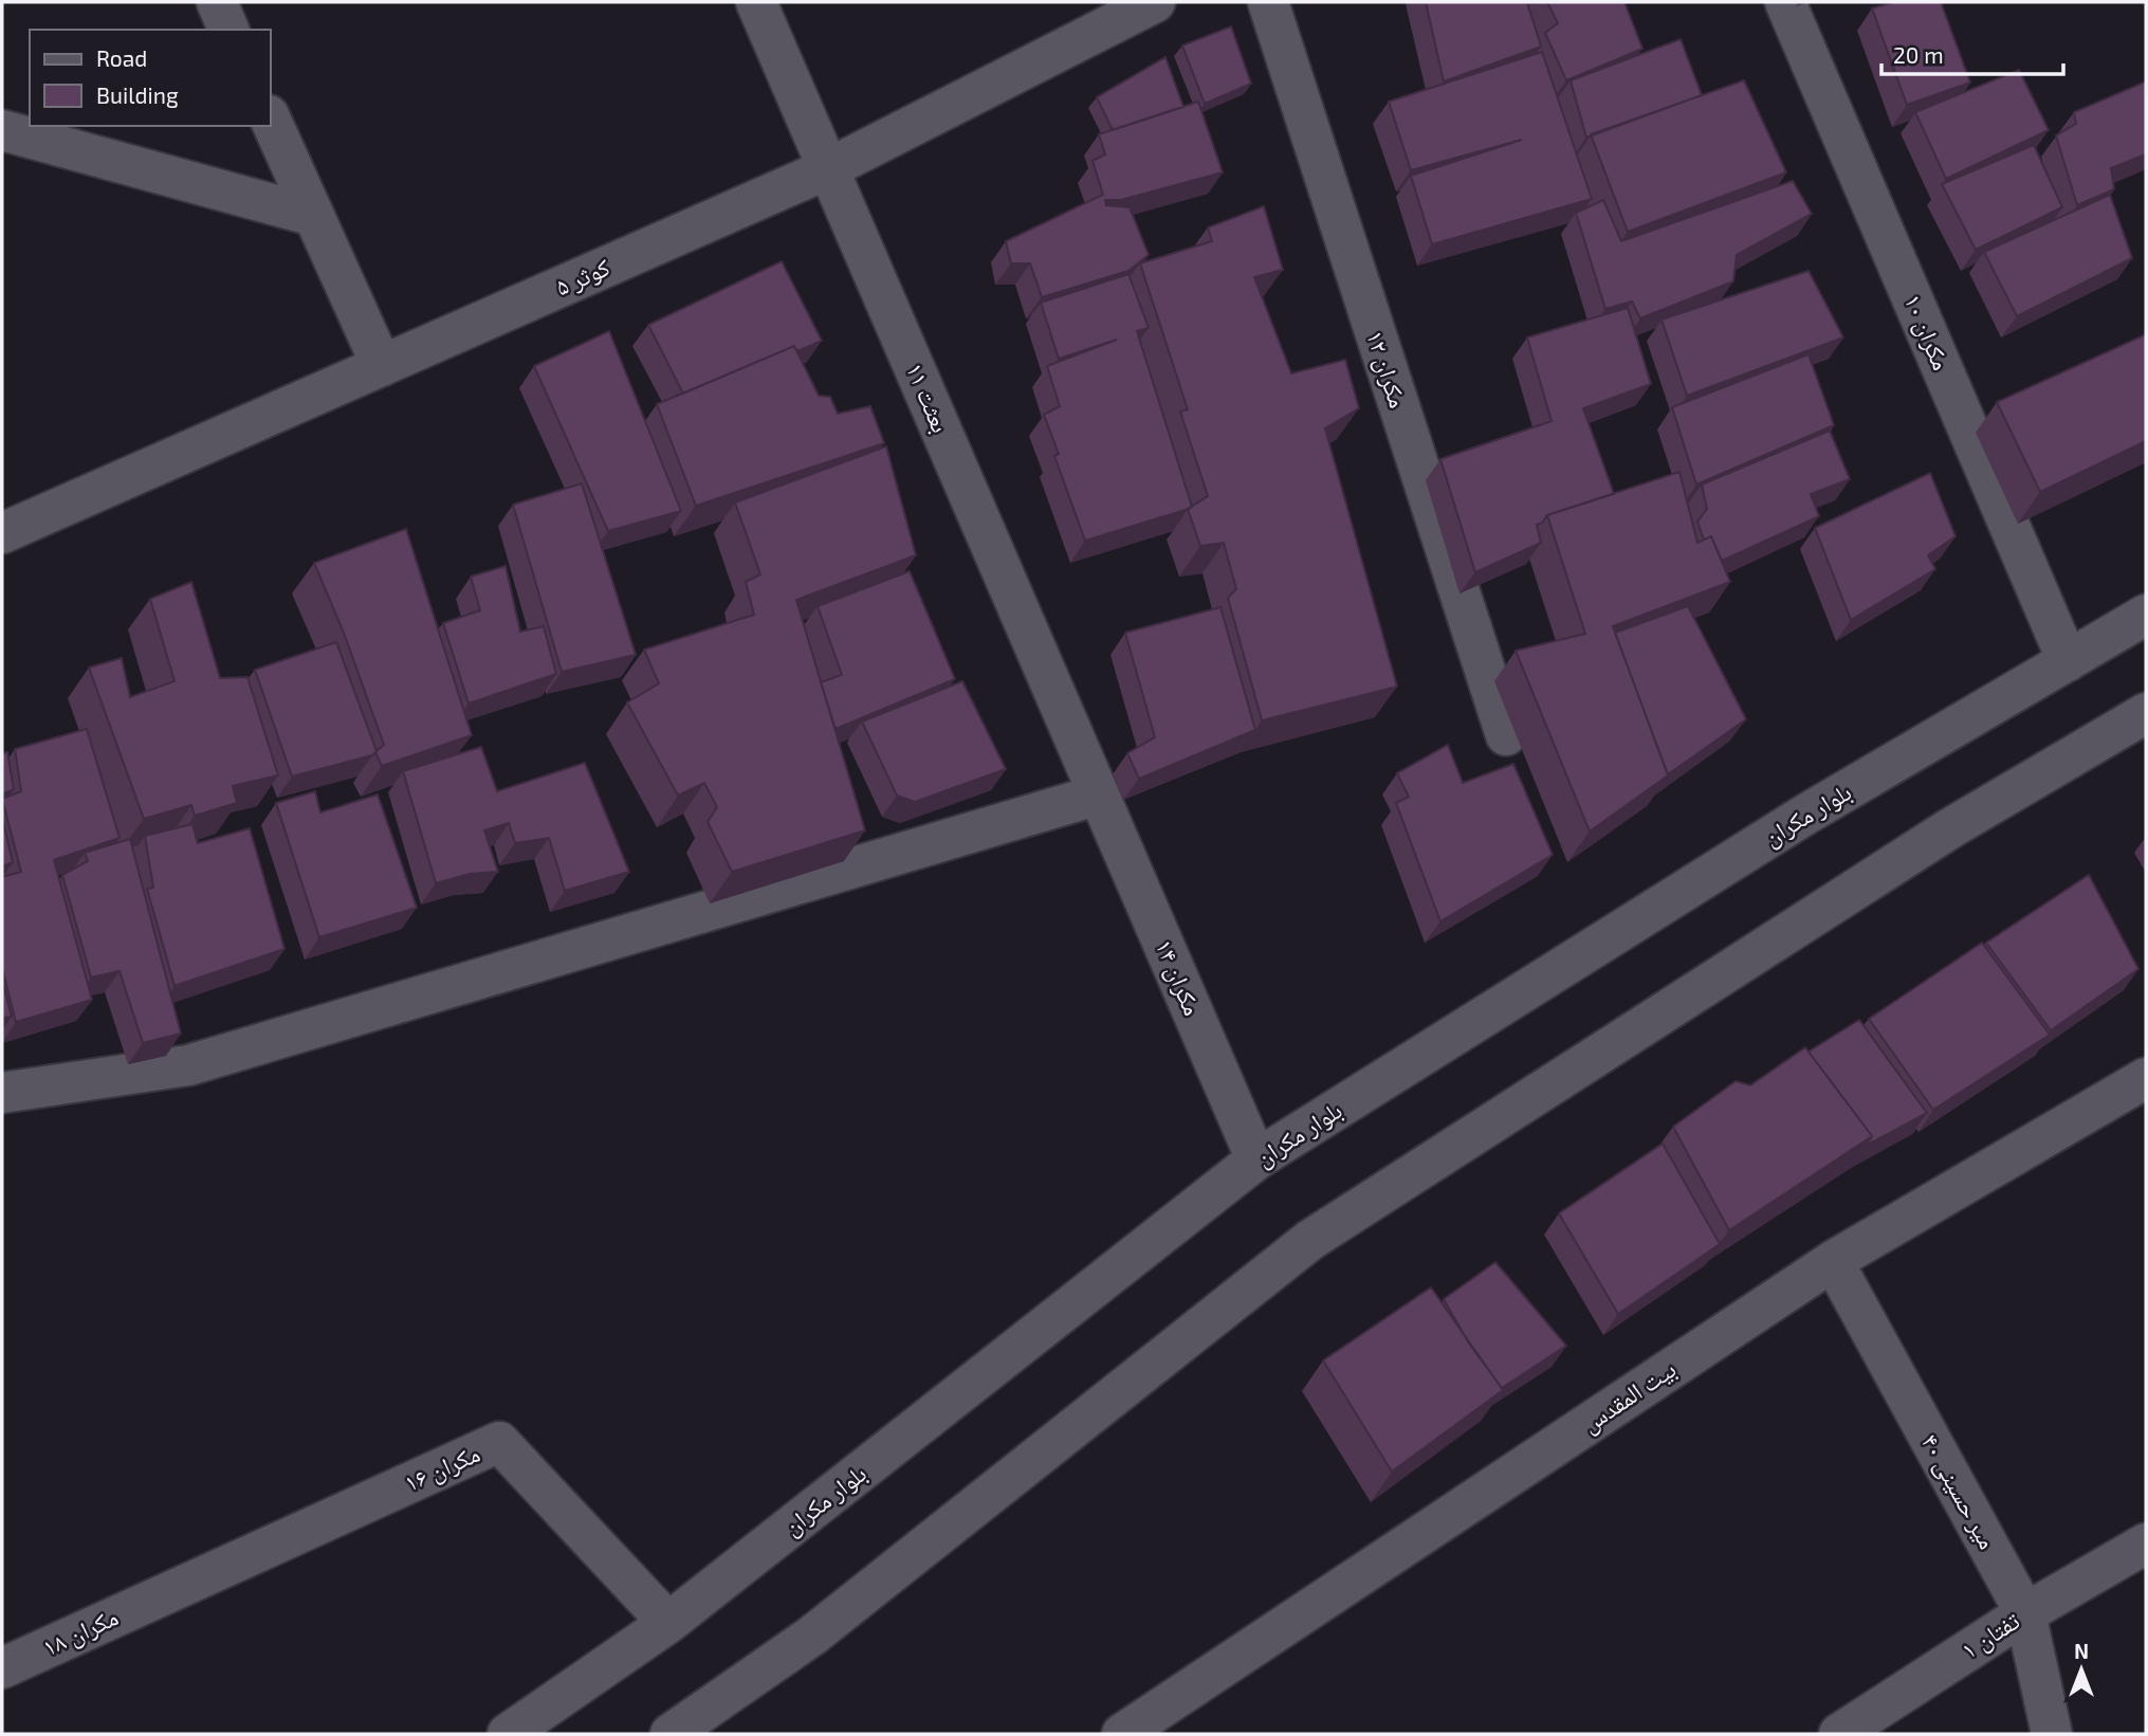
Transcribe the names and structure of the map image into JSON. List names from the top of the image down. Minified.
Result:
{"streets":{"street":["کوثر ۵","مکران ۱۰","مکران ۱۲","بعثت ۱۱","بلوار مکران","مکران ۱۴","بیت المقدس","مکران ۱۶","میر حسینی ۴۰","مکران ۱۸","تفتان ۱"]},"crossings":[["کوثر ۵","بعثت ۱۱"],["مکران ۱۰","بلوار مکران"],["بعثت ۱۱","مکران ۱۴"],["بلوار مکران","مکران ۱۴"],["بلوار مکران","مکران ۱۶"],["بیت المقدس","میر حسینی ۴۰"],["مکران ۱۶","مکران ۱۸"],["میر حسینی ۴۰","تفتان ۱"]],"legend":["Road","Building"],"scale_bar":"20 m","north":"top"}
